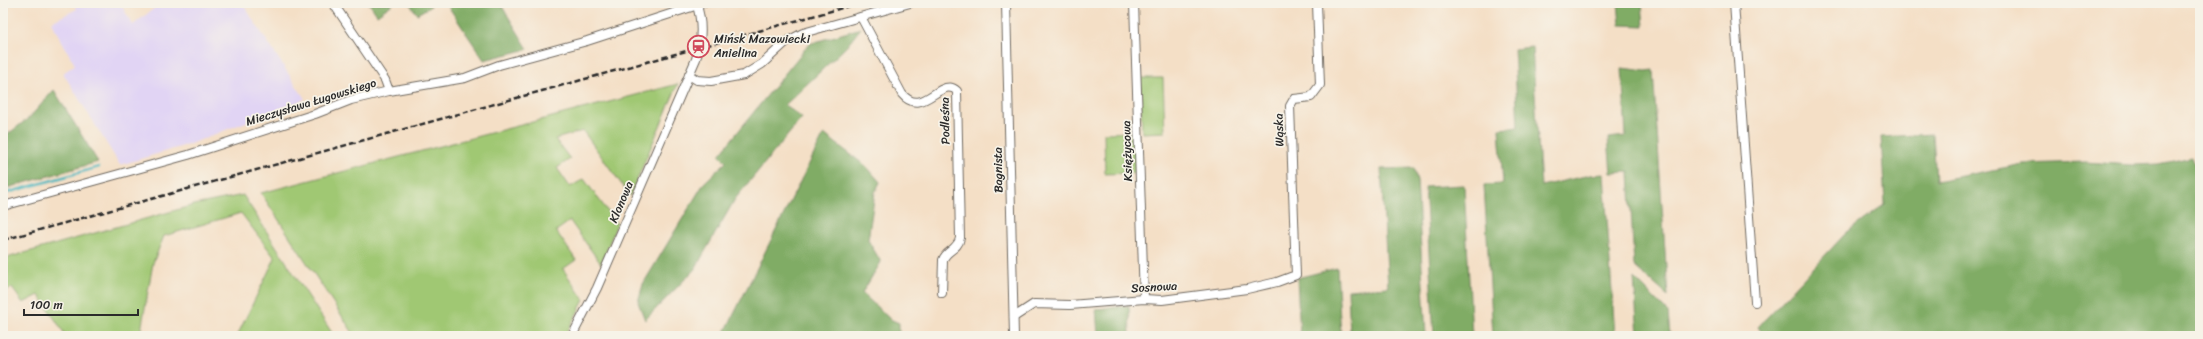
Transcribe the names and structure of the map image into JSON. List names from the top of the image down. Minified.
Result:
{"streets":{"street":["Mieczysława Ługowskiego","Podleśna","Wąska","Księżycowa","Bagnista","Klonowa","Sosnowa"]},"crossings":[["Mieczysława Ługowskiego","Klonowa"],["Wąska","Sosnowa"],["Księżycowa","Sosnowa"],["Bagnista","Sosnowa"]],"places":{"station":["Mińsk Mazowiecki Anielina"]},"scale_bar":"100 m"}
